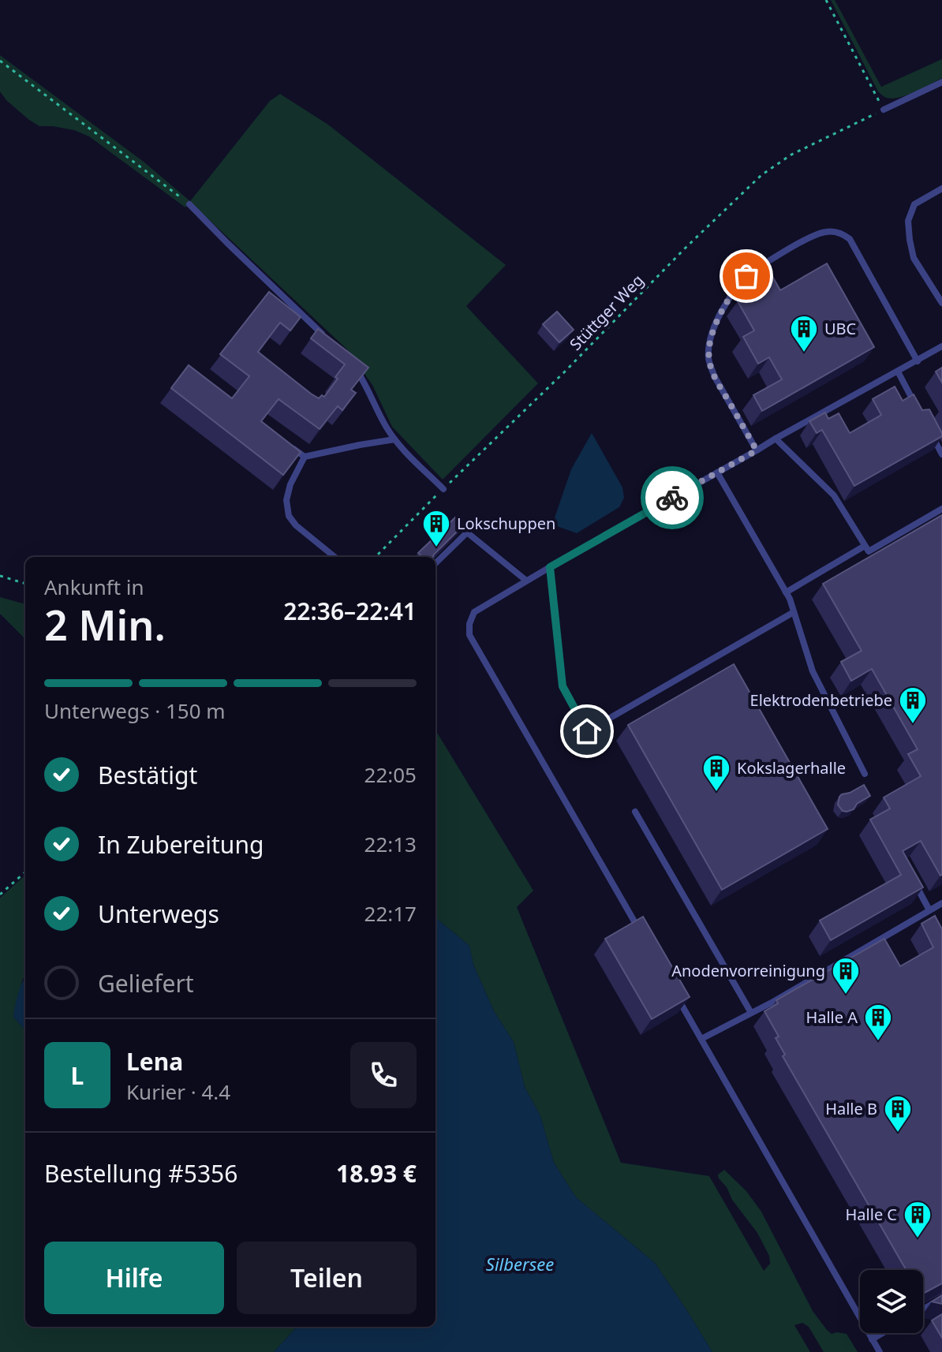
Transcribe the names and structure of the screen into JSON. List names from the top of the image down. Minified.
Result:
{"streets":{"path":["Stüttger Weg"]},"water":["Silbersee"],"places":{"building":["UBC","Lokschuppen","Elektrodenbetriebe","Kokslagerhalle","Anodenvorreinigung","Halle A","Halle B","Halle C"]},"page":{"heading":["2 Min.","Ankunft in","22:36–22:41"],"panel":["Lena","Kurier · 4.4","Bestellung #5356","18.93 €"],"bar":"Unterwegs · 150 m","list":[["Bestätigt","22:05"],["In Zubereitung","22:13"],["Unterwegs","22:17"],"Geliefert"],"round":"L","buttons":["Hilfe","Teilen"]}}
